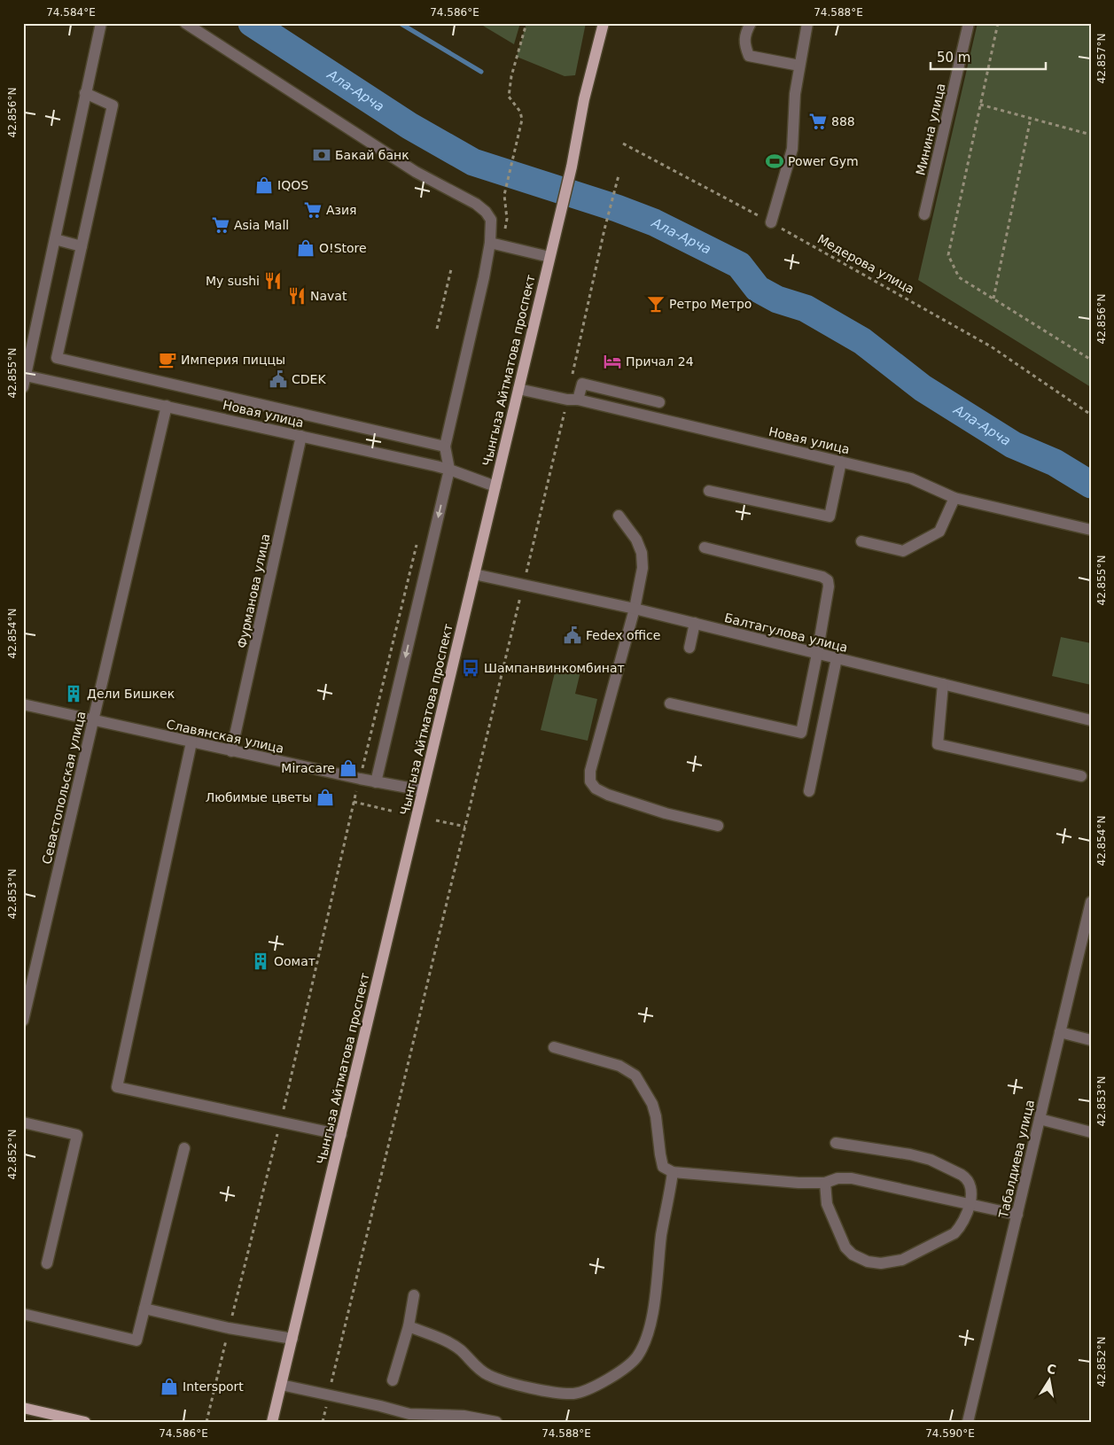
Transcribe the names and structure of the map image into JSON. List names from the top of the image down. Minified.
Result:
{"streets":{"main road":["Чынгыза Айтматова проспект"],"street":["Минина улица","Новая улица","Фурманова улица","Балтагулова улица","Славянская улица","Севастопольская улица","Табалдиева улица"],"path":["Медерова улица"]},"crossings":[["Чынгыза Айтматова проспект","Новая улица"],["Чынгыза Айтматова проспект","Балтагулова улица"],["Чынгыза Айтматова проспект","Славянская улица"],["Новая улица","Фурманова улица"],["Новая улица","Севастопольская улица"],["Фурманова улица","Славянская улица"],["Славянская улица","Севастопольская улица"]],"water":["Ала-Арча"],"places":{"supermarket":["888","Азия","Asia Mall"],"bank":["Бакай банк"],"sports":["Power Gym"],"shop":["IQOS","O!Store","Miracare","Любимые цветы","Intersport"],"restaurant":["My sushi","Navat"],"bar":["Ретро Метро"],"cafe":["Империя пиццы"],"hotel":["Причал 24"],"public building":["CDEK","Fedex office"],"bus stop":["Шампанвинкомбинат"],"building":["Дели Бишкек","Оомат"]},"scale_bar":"50 m","north":"top","coordinates":["74.584°E","74.586°E","74.588°E","42.857°N","42.856°N","42.855°N","42.854°N","42.853°N","42.852°N","74.590°E"]}
